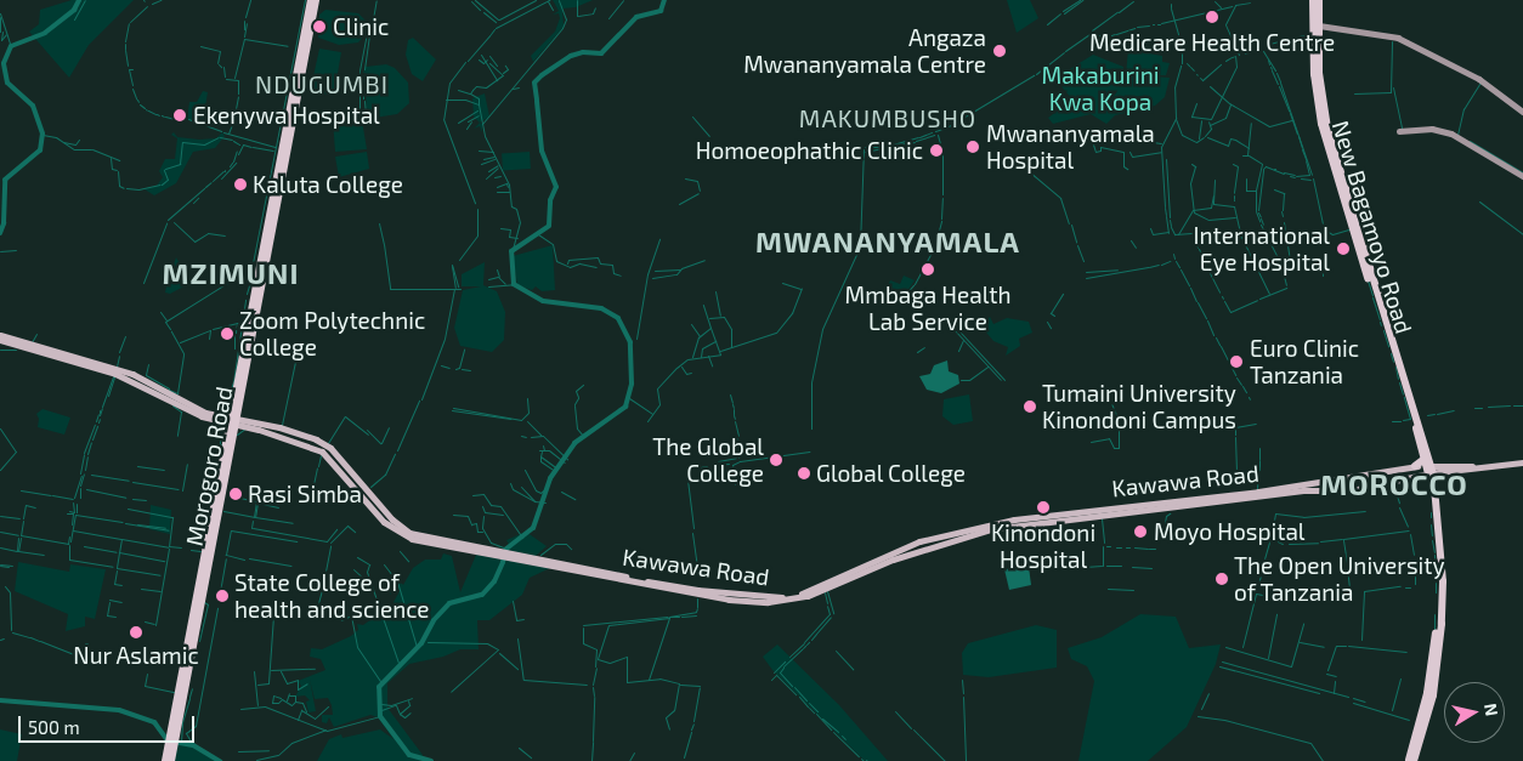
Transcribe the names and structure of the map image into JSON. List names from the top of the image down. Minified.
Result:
{"streets":{"highway":["New Bagamoyo Road","Morogoro Road"],"main road":["Kawawa Road"]},"crossings":[["New Bagamoyo Road","Kawawa Road"],["Morogoro Road","Kawawa Road"]],"districts":["NDUGUMBI","MAKUMBUSHO","MWANANYAMALA","MZIMUNI","MOROCCO"],"parks":["Makaburini Kwa Kopa"],"places":["Medicare Health Centre","Clinic","Angaza Mwananyamala Centre","Ekenywa Hospital","Mwananyamala Hospital","Homoeophathic Clinic","Kaluta College","International Eye Hospital","Mmbaga Health Lab Service","Zoom Polytechnic College","Euro Clinic Tanzania","Tumaini University Kinondoni Campus","The Global College","Global College","Rasi Simba","Kinondoni Hospital","Moyo Hospital","The Open University of Tanzania","State College of health and science","Nur Aslamic"],"scale_bar":"500 m","north":"right"}
